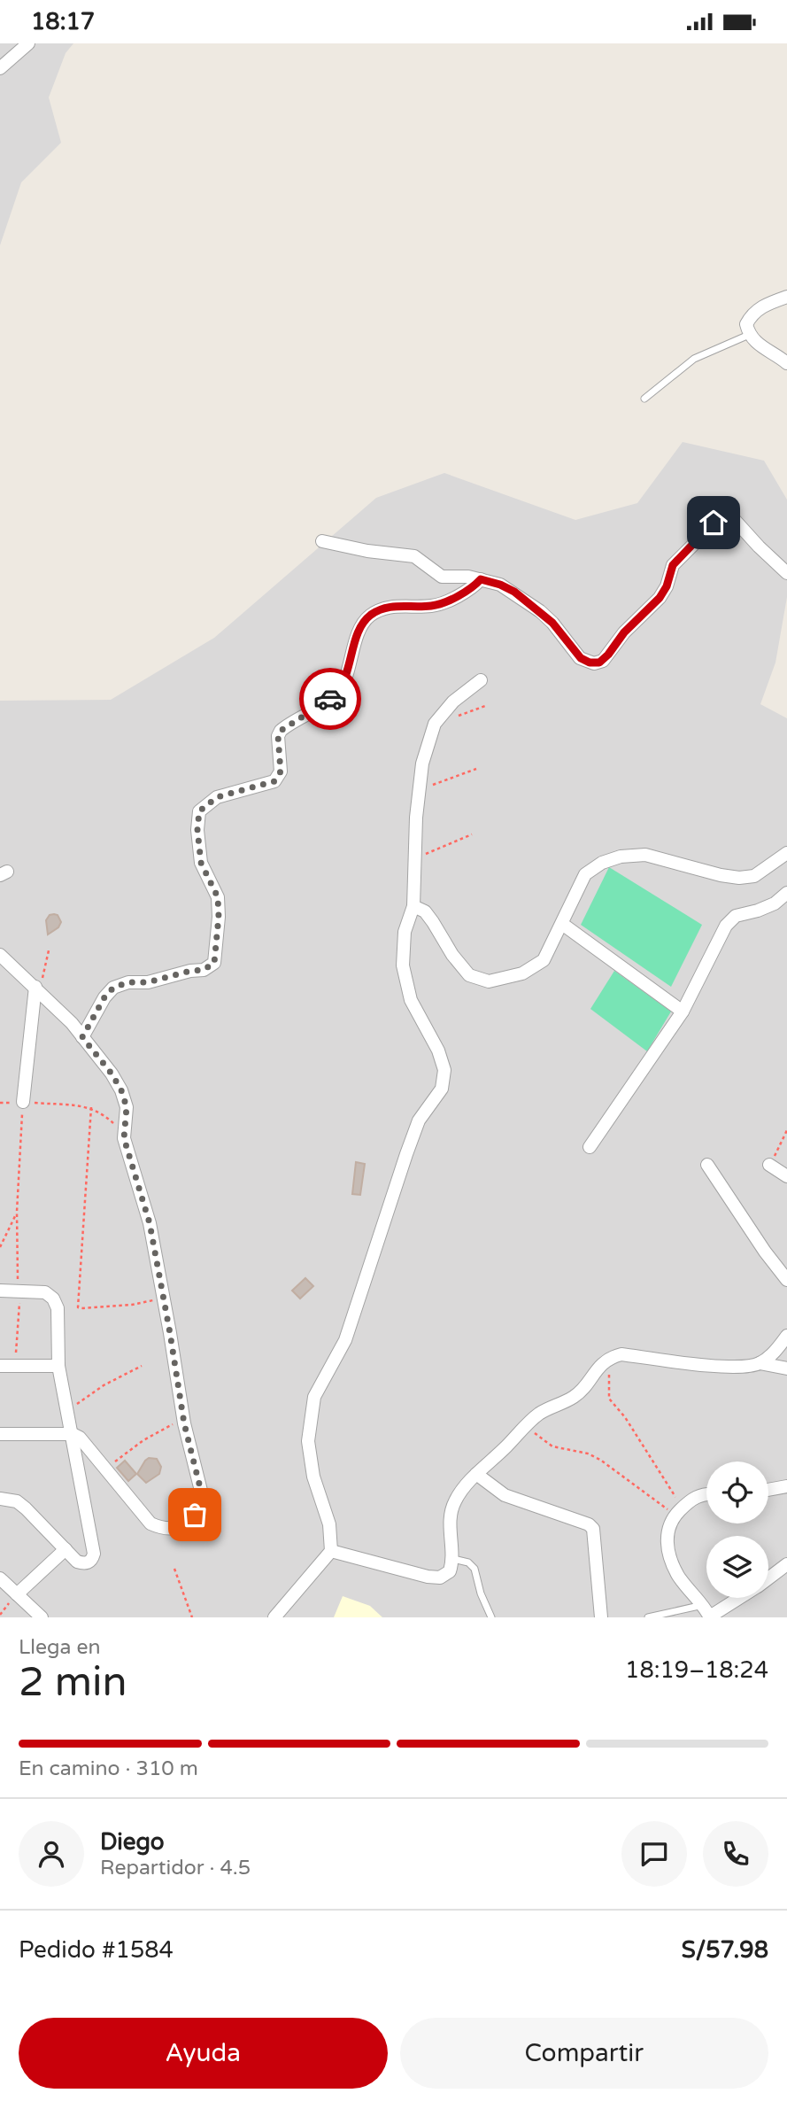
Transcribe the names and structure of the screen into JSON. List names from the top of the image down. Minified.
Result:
{"page":{"status":"18:17","heading":["2 min","Llega en","18:19–18:24"],"panel":["Diego","Repartidor · 4.5","Pedido #1584","S/57.98"],"bar":"En camino · 310 m","buttons":["Ayuda","Compartir"]}}
